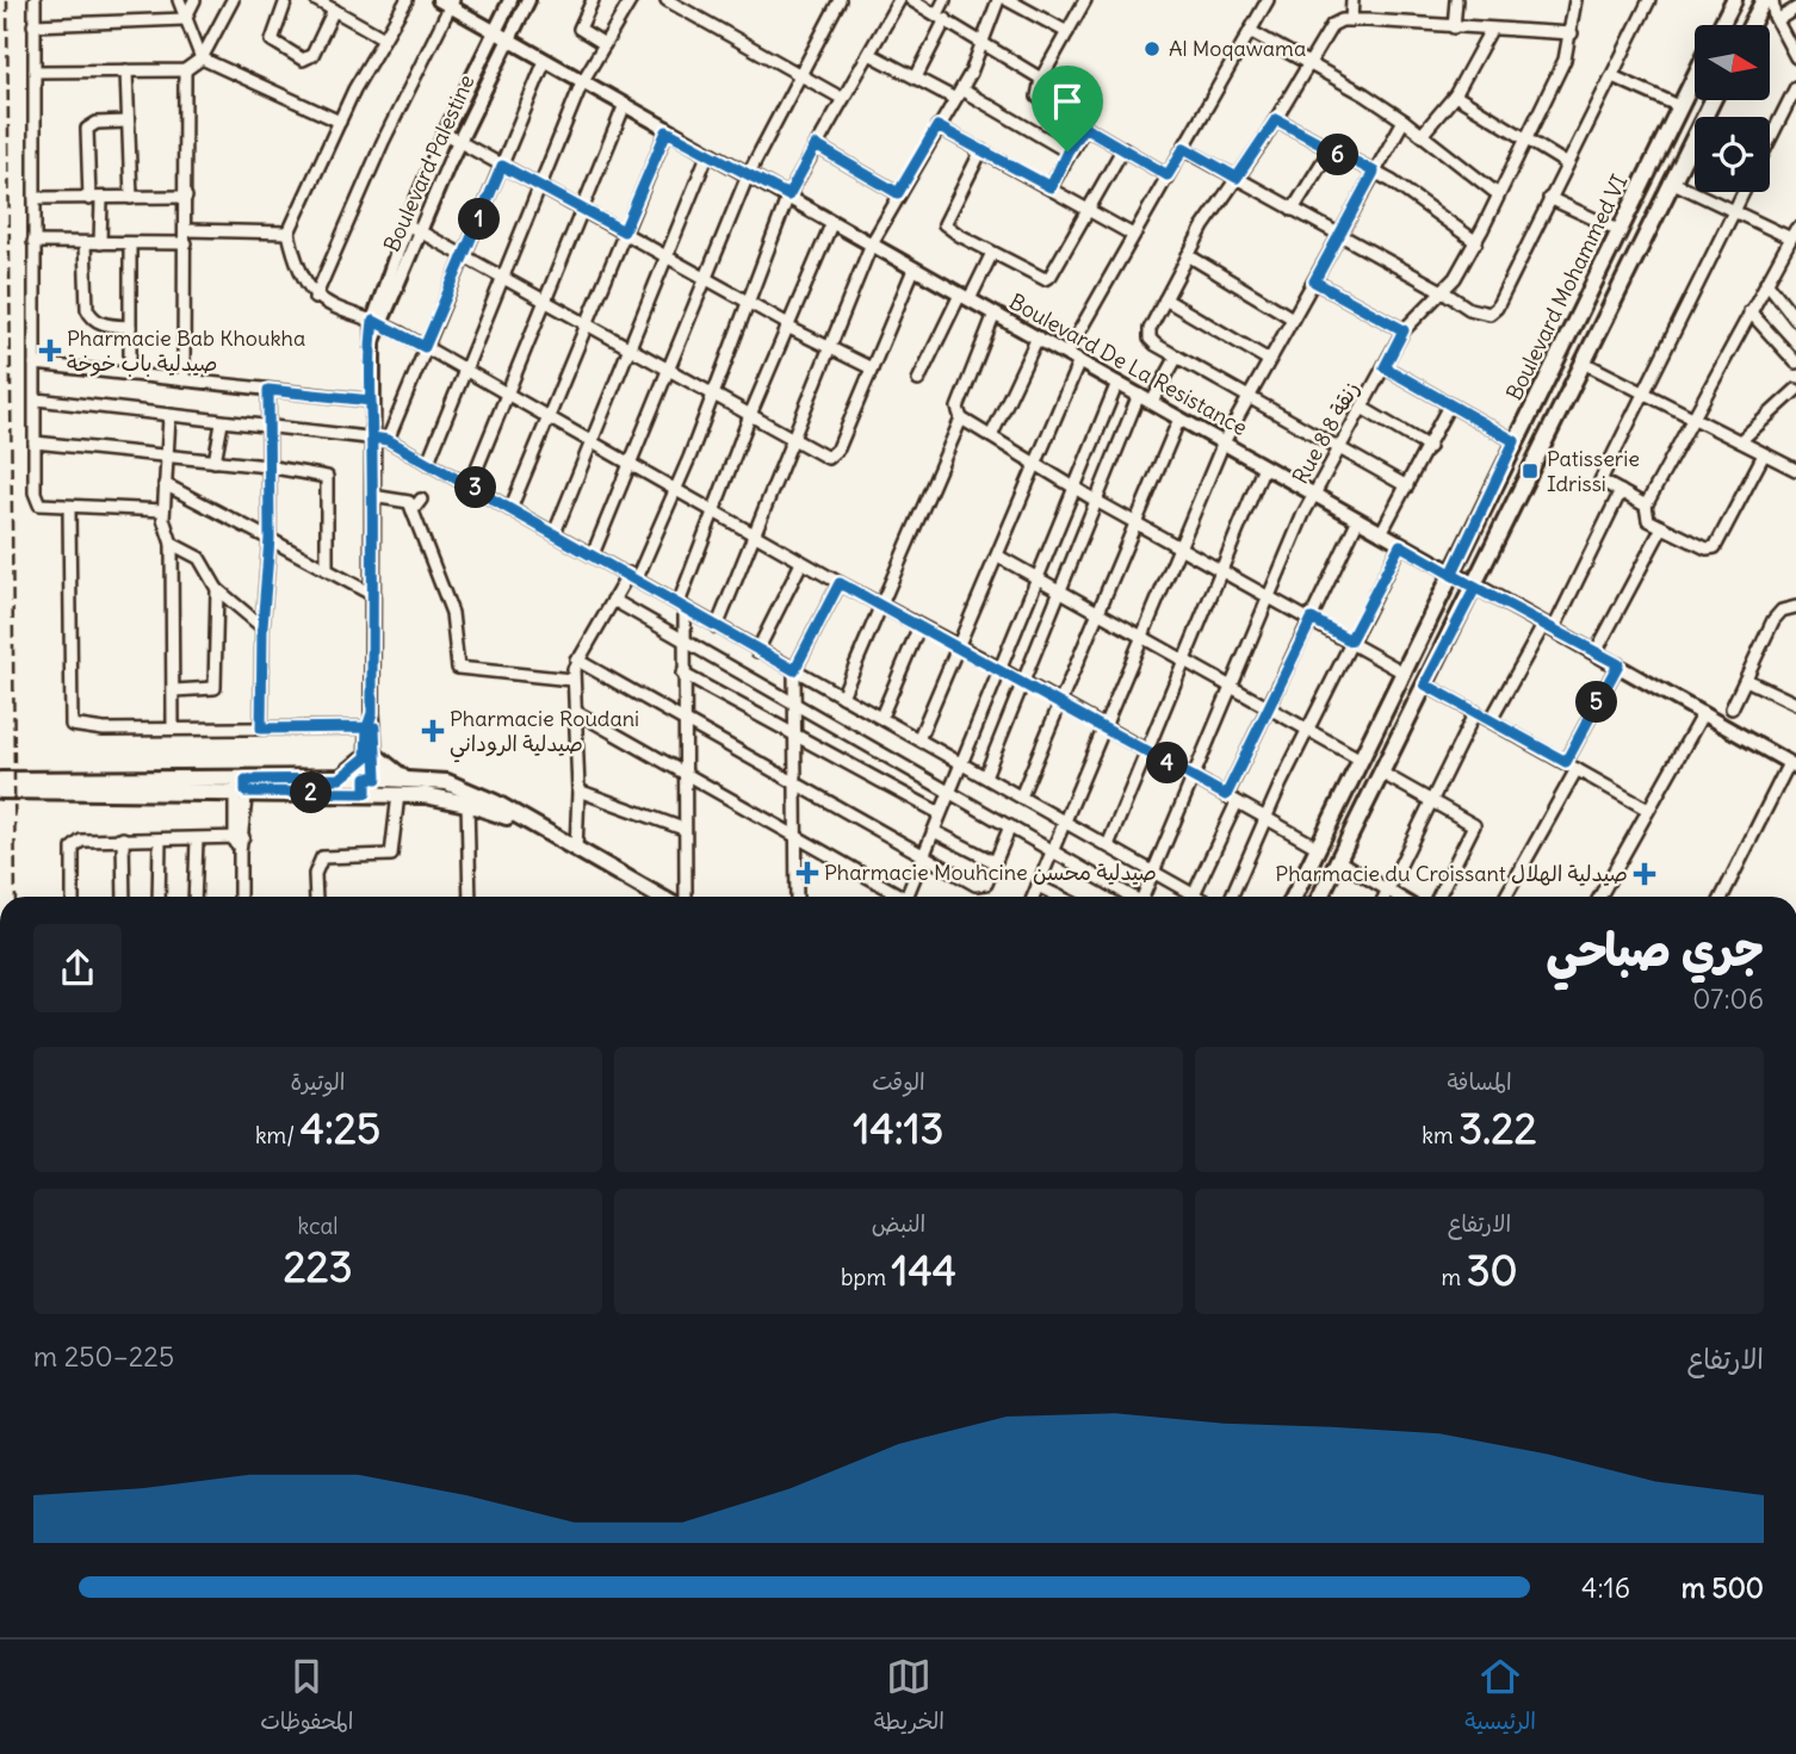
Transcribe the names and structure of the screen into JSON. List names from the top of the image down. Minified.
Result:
{"streets":{"main road":["Boulevard Mohammed VI"],"street":["Boulevard Palestine","Boulevard De La Resistance","Rue 8 8 زنقة"]},"crossings":[["Boulevard Palestine","Boulevard De La Resistance"],["Boulevard Mohammed VI","Boulevard De La Resistance"],["Boulevard De La Resistance","Rue 8 8 زنقة"]],"places":{"other":["Al Moqawama"],"health":["Pharmacie Bab Khoukha صيدلية باب خوخة","Pharmacie Roudani صيدلية الروداني","Pharmacie Mouhcine صيدلية محسن","Pharmacie du Croissant صيدلية الهلال"],"transit":["Patisserie Idrissi"]},"north":"right","page":{"pins":["6","1","3","5","4","2"],"heading":["جري صباحي","07:06"],"stats":[["المسافة","3.22 km"],["الوقت","14:13"],["الوتيرة","4:25 /km"],["الارتفاع","30 m"],["النبض","144 bpm"],["kcal","223"]],"chart":["الارتفاع","225–250 m"],"list":[{"name":"500 m","note":"4:16"}],"tabs":["الرئيسية","الخريطة","المحفوظات"]}}
